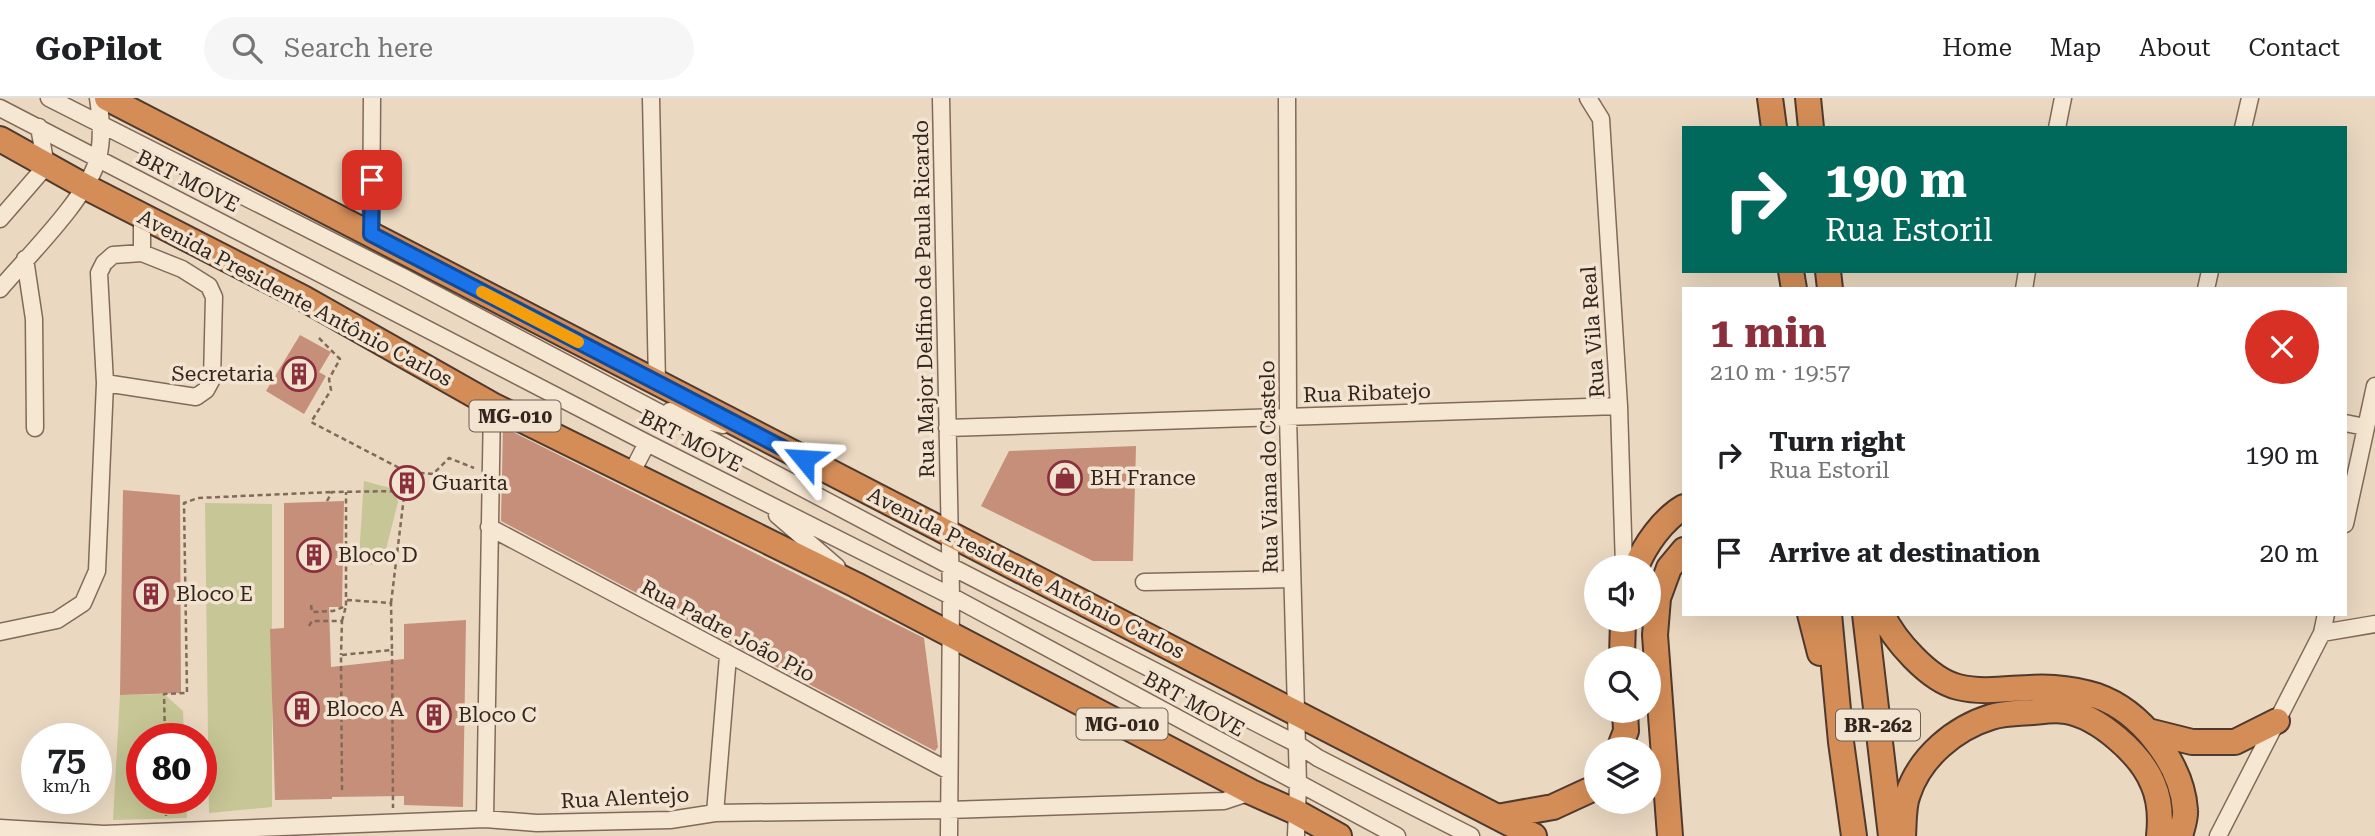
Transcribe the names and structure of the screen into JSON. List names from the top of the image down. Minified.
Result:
{"streets":{"highway":["Avenida Presidente Antônio Carlos","MG-010","BR-262"],"street":["BRT MOVE","Rua Major Delfino de Paula Ricardo","Rua Vila Real","Rua Ribatejo","Rua Viana do Castelo","Rua Padre João Pio","Rua Alentejo"]},"crossings":[["BRT MOVE","Avenida Presidente Antônio Carlos"],["BRT MOVE","Rua Major Delfino de Paula Ricardo"],["BRT MOVE","Rua Viana do Castelo"],["Avenida Presidente Antônio Carlos","Rua Major Delfino de Paula Ricardo"],["Avenida Presidente Antônio Carlos","Rua Viana do Castelo"],["Avenida Presidente Antônio Carlos","Rua Alentejo"],["Rua Major Delfino de Paula Ricardo","Rua Ribatejo"],["Rua Major Delfino de Paula Ricardo","Rua Padre João Pio"],["Rua Major Delfino de Paula Ricardo","Rua Alentejo"],["Rua Vila Real","Rua Ribatejo"],["Rua Ribatejo","Rua Viana do Castelo"]],"places":{"building":["Secretaria","Guarita","Bloco D","Bloco E","Bloco A","Bloco C"],"shop":["BH France"]},"page":{"header":"GoPilot","search":"Search here","nav":["Home","Map","About","Contact"],"turn":["190 m","Rua Estoril"],"heading":["1 min","210 m · 19:57"],"list":[{"name":"Turn right","note":"Rua Estoril","value":"190 m"},{"name":"Arrive at destination","value":"20 m"}],"speed":"75 km/h","limit":"80"}}
